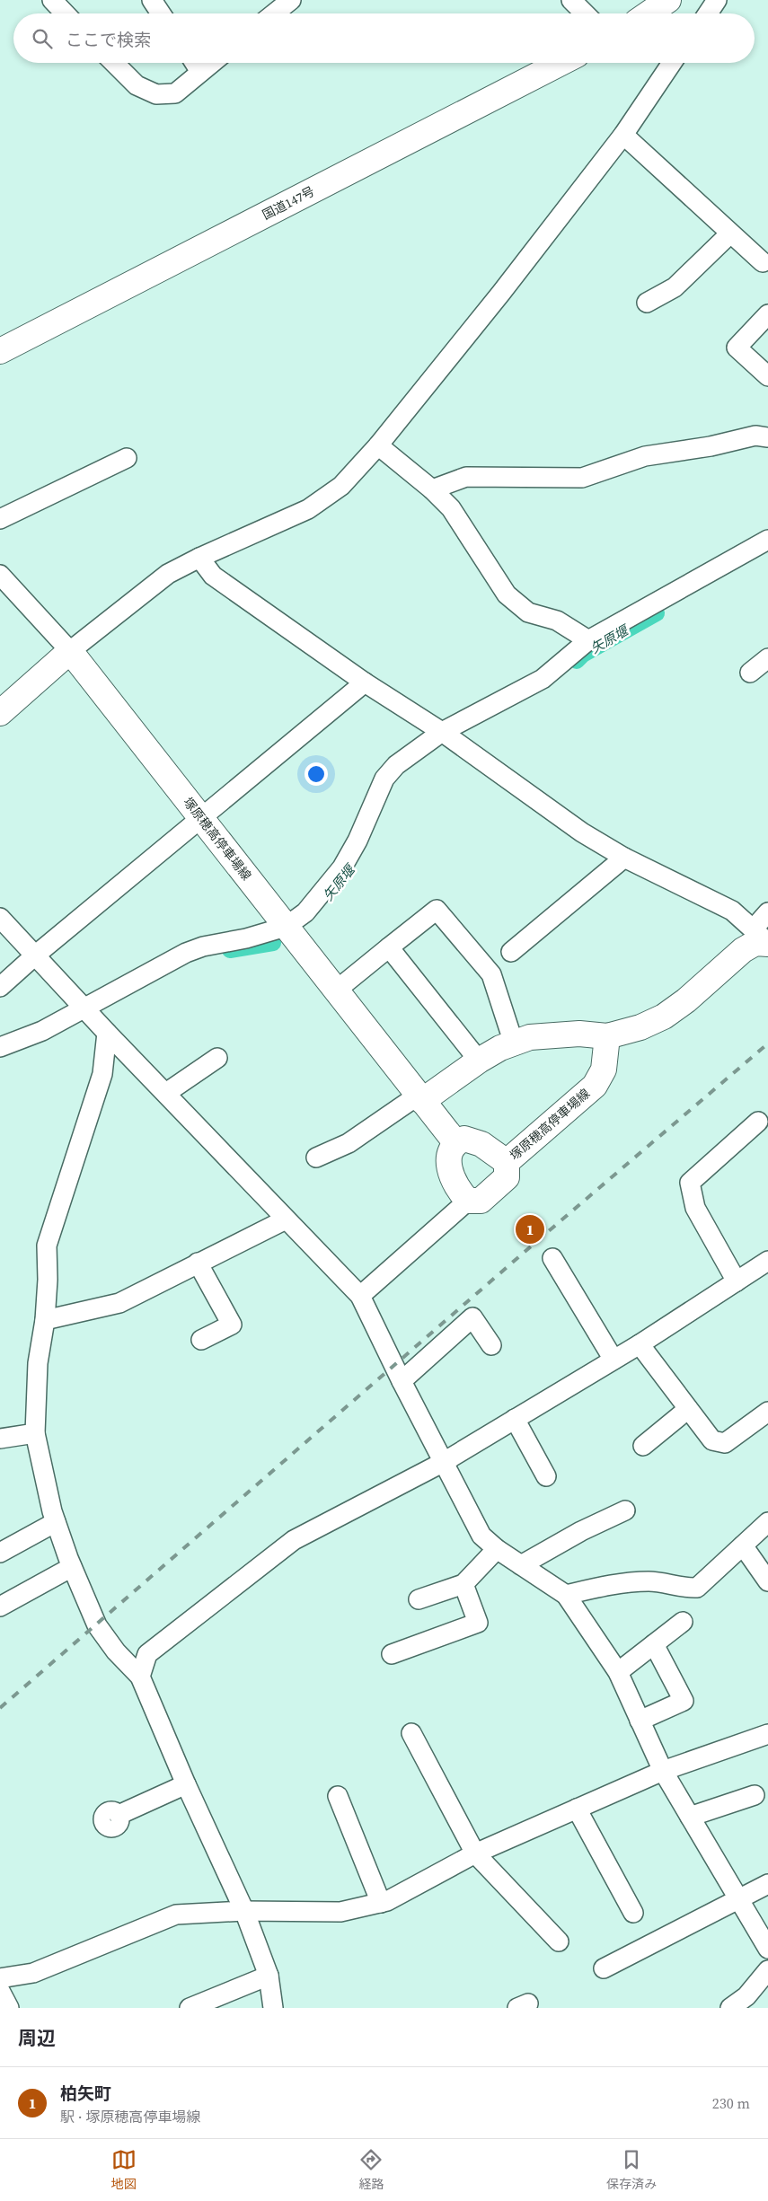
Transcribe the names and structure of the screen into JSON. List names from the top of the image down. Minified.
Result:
{"streets":{"main road":["国道147号","塚原穂高停車場線"]},"water":["矢原堰"],"page":{"search":"ここで検索","pins":"1","heading":"周辺","list":[{"mark":"1","name":"柏矢町","note":"駅 · 塚原穂高停車場線","value":"230 m"}],"nav":["地図","経路","保存済み"]}}
